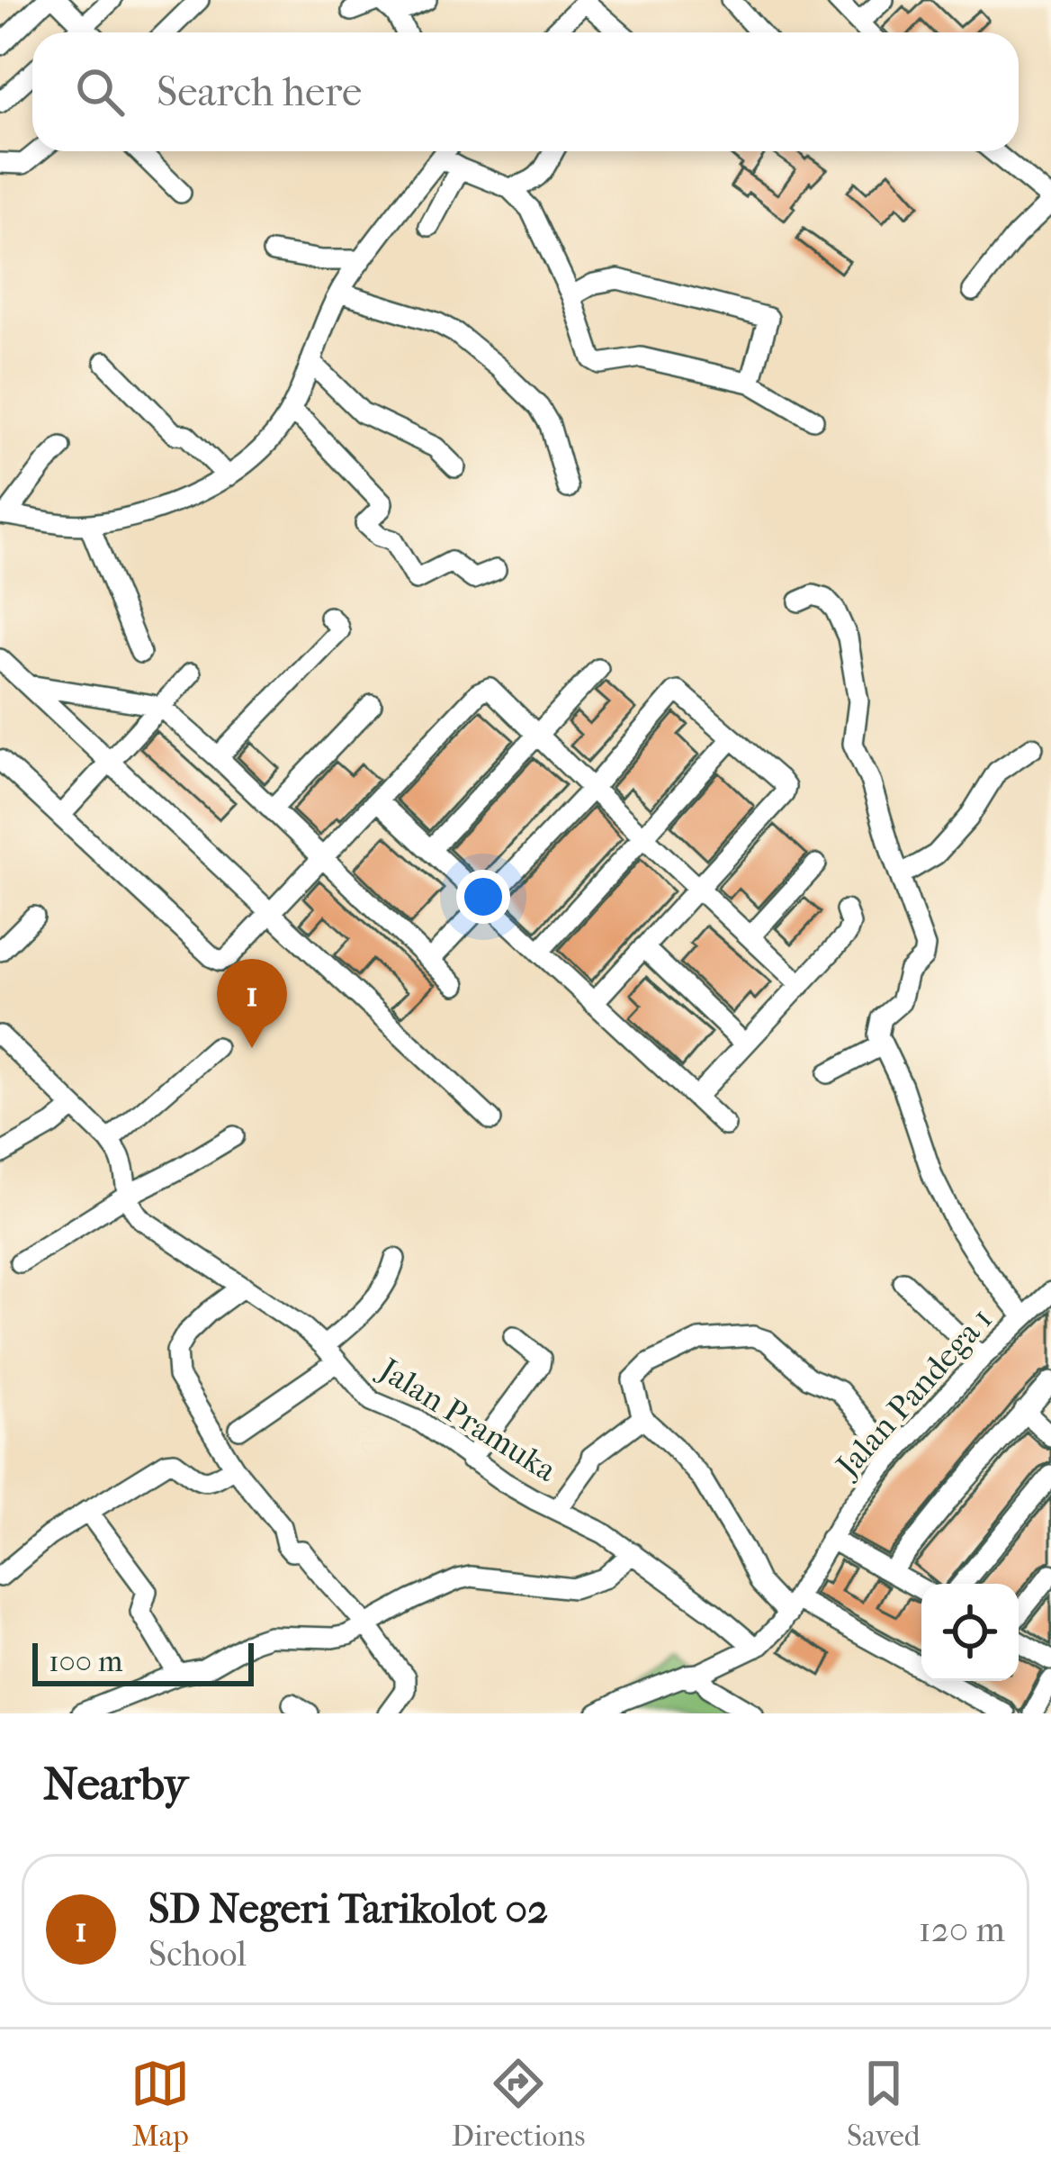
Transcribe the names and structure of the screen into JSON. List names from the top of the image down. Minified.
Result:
{"streets":{"street":["Jalan Pandega 1","Jalan Pramuka"]},"crossings":[["Jalan Pandega 1","Jalan Pramuka"]],"scale_bar":"100 m","page":{"search":"Search here","pins":"1","scale":"100 m","heading":"Nearby","list":[{"mark":"1","name":"SD Negeri Tarikolot 02","note":"School","value":"120 m"}],"nav":["Map","Directions","Saved"]}}
